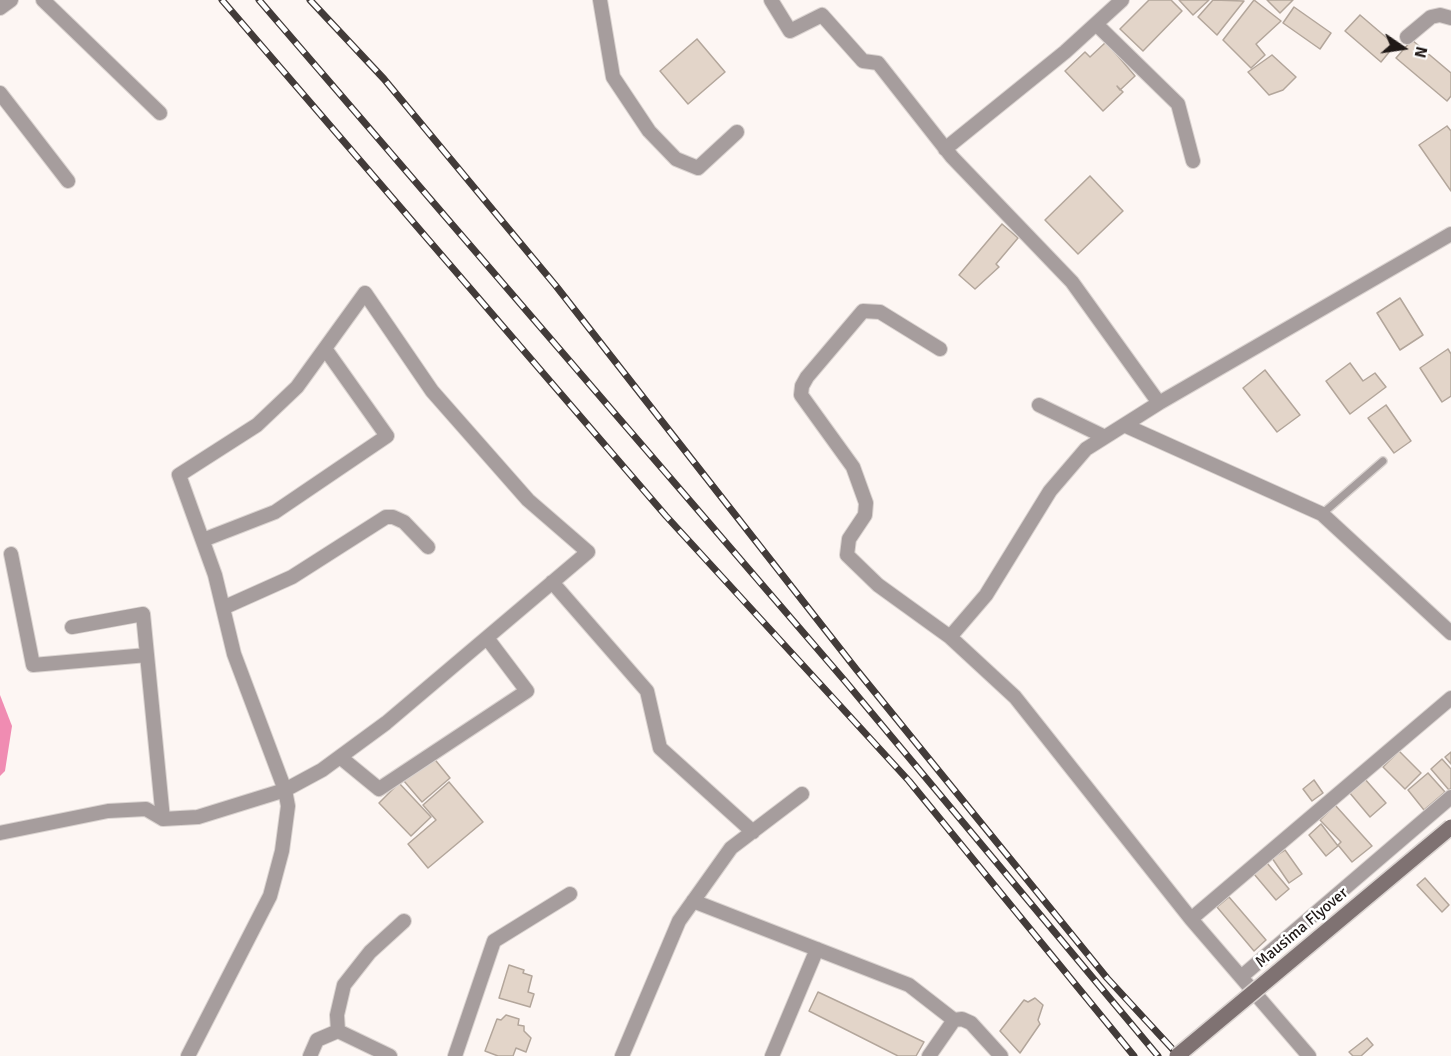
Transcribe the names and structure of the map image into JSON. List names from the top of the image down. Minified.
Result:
{"streets":{"main road":["Mausima Flyover"]},"north":"right"}
